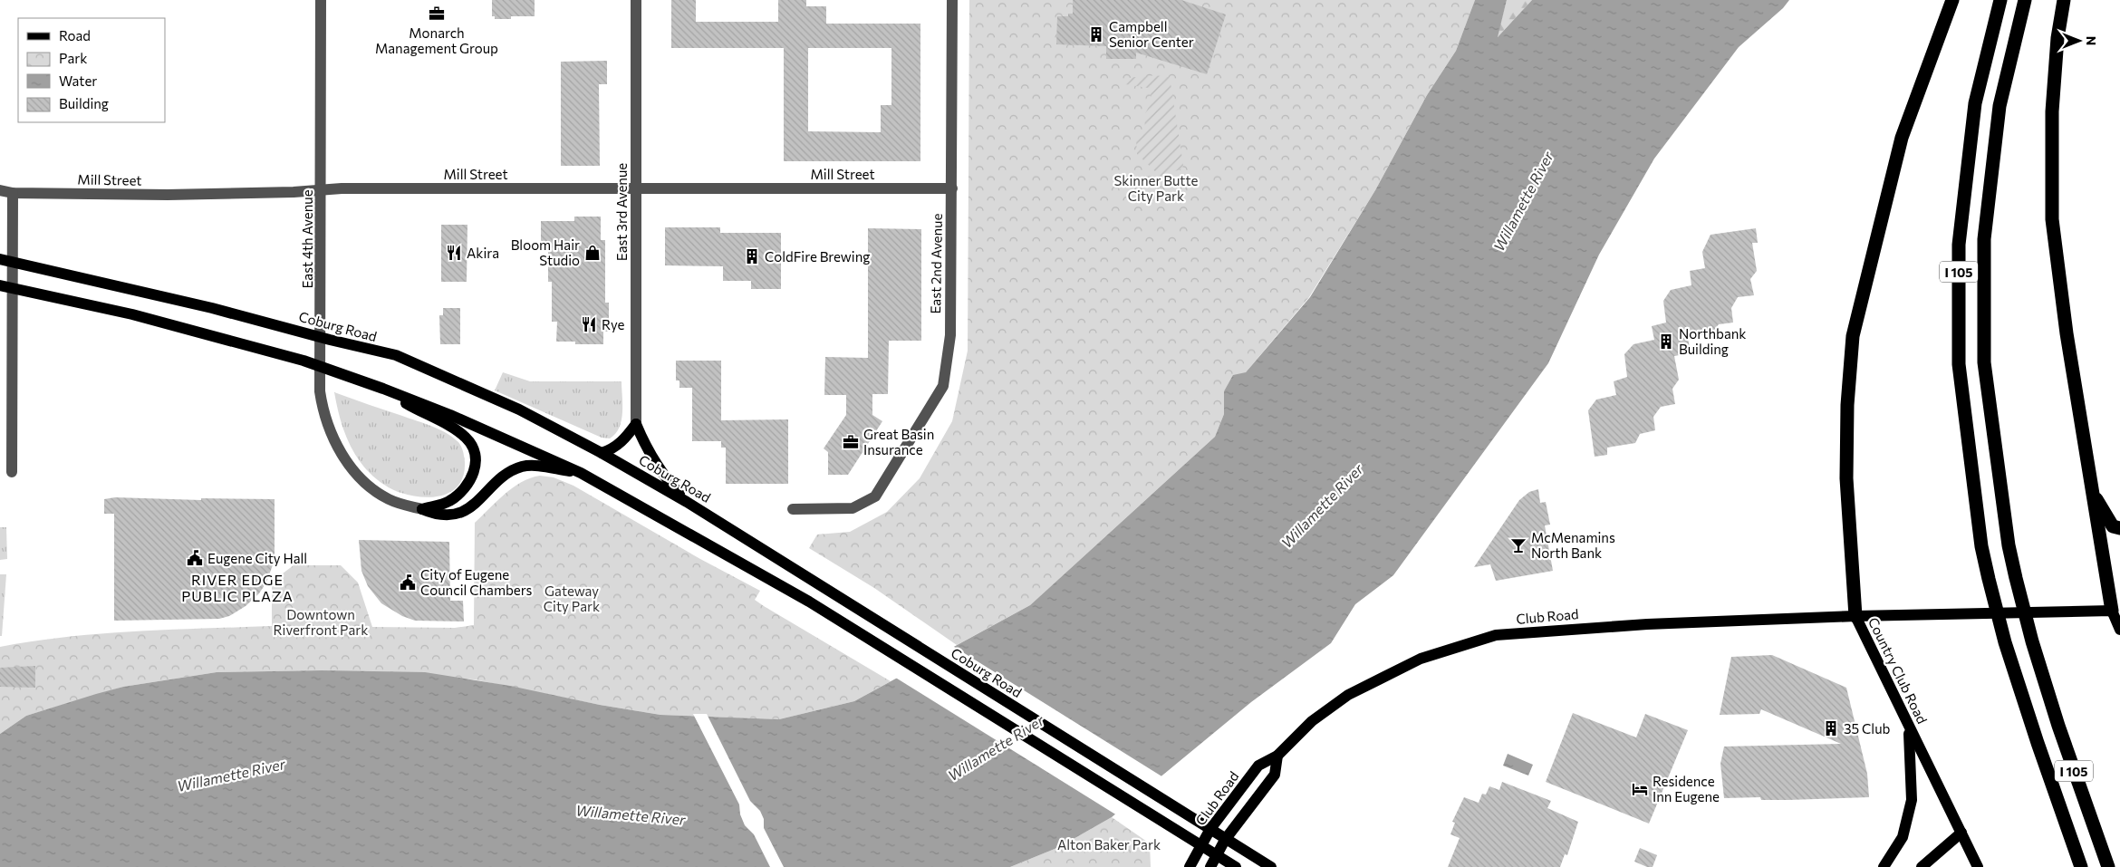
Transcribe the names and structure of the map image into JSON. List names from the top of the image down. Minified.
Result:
{"streets":{"highway":["I 105"],"main road":["Coburg Road","Club Road","Country Club Road"],"street":["Mill Street","East 3rd Avenue","East 4th Avenue","East 2nd Avenue"]},"crossings":[["Mill Street","East 3rd Avenue"],["Mill Street","East 4th Avenue"],["Mill Street","East 2nd Avenue"],["Club Road","Country Club Road"]],"districts":["RIVER EDGE PUBLIC PLAZA"],"water":["Willamette River"],"parks":["Skinner Butte City Park","Gateway City Park","Downtown Riverfront Park","Alton Baker Park"],"places":{"office":["Monarch Management Group","Great Basin Insurance"],"building":["Campbell Senior Center","ColdFire Brewing","Northbank Building","35 Club"],"restaurant":["Akira","Rye"],"shop":["Bloom Hair Studio"],"bar":["McMenamins North Bank"],"public building":["Eugene City Hall","City of Eugene Council Chambers"],"hotel":["Residence Inn Eugene"]},"legend":["Road","Park","Water","Building"],"north":"right"}
